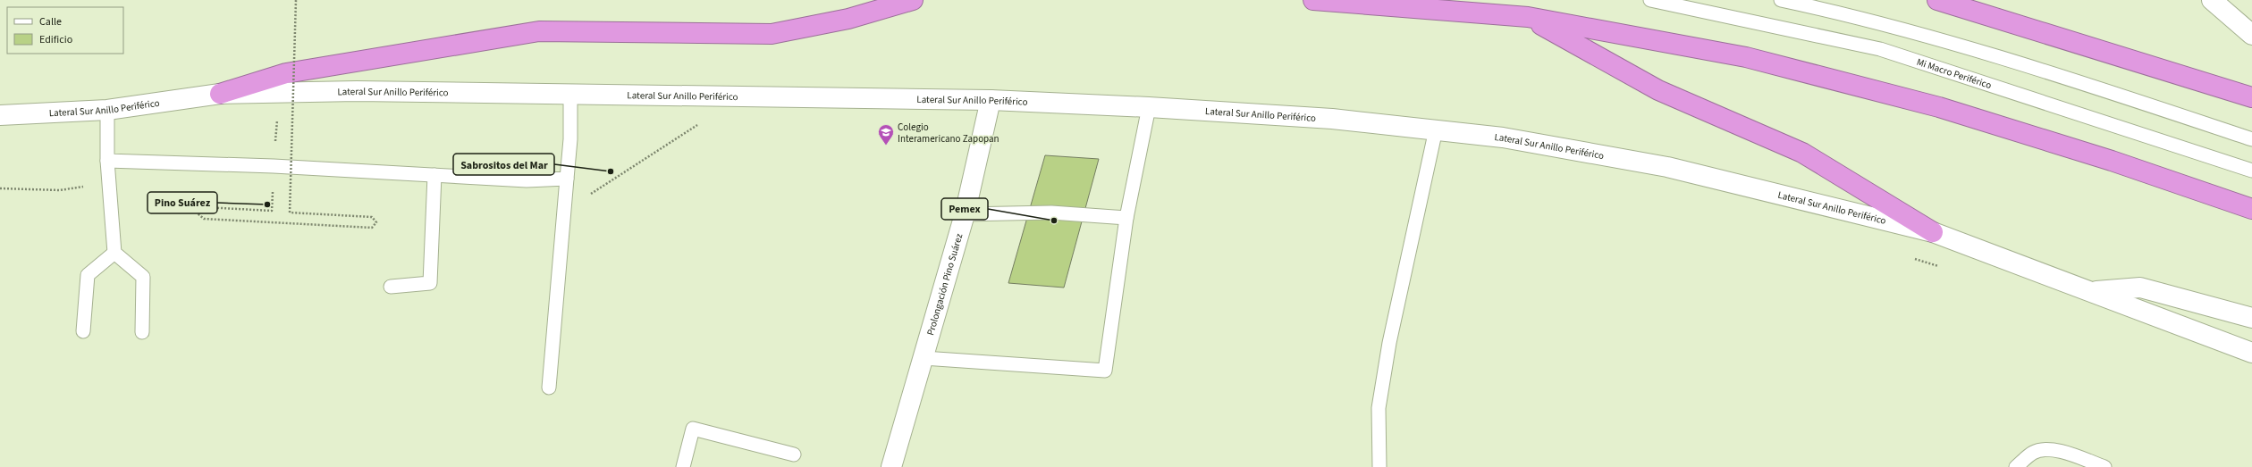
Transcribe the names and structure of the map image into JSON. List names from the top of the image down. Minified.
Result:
{"streets":{"main road":["Lateral Sur Anillo Periférico","Prolongación Pino Suárez"],"lane":["Mi Macro Periférico"]},"crossings":[["Lateral Sur Anillo Periférico","Prolongación Pino Suárez"]],"places":{"school or university":["Colegio Interamericano Zapopan"],"other":["Sabrositos del Mar","Pino Suárez","Pemex"]},"legend":["Calle","Edificio"]}
